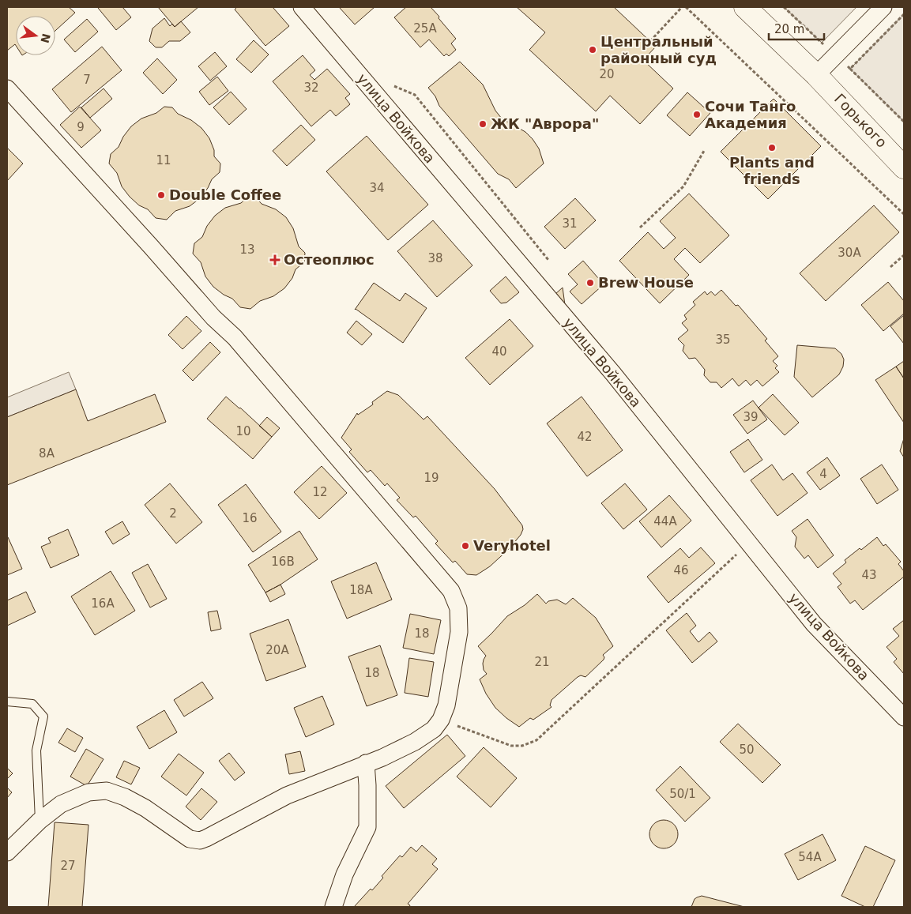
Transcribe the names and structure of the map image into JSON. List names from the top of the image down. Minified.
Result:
{"streets":{"main road":["Горького"],"street":["улица Войкова"]},"places":{"other":["Центральный районный суд","Сочи Танго Академия","ЖК \"Аврора\"","Plants and friends","Double Coffee","Brew House","Veryhotel"],"health":["Остеоплюс"]},"house_numbers":["25А","20","7","32","9","11","34","31","13","30А","38","35","40","39","10","42","8А","4","19","12","2","16","44А","16В","46","43","18А","16А","18","20А","21","18","50","50/1","54А","27"],"scale_bar":"20 m","north":"right"}
